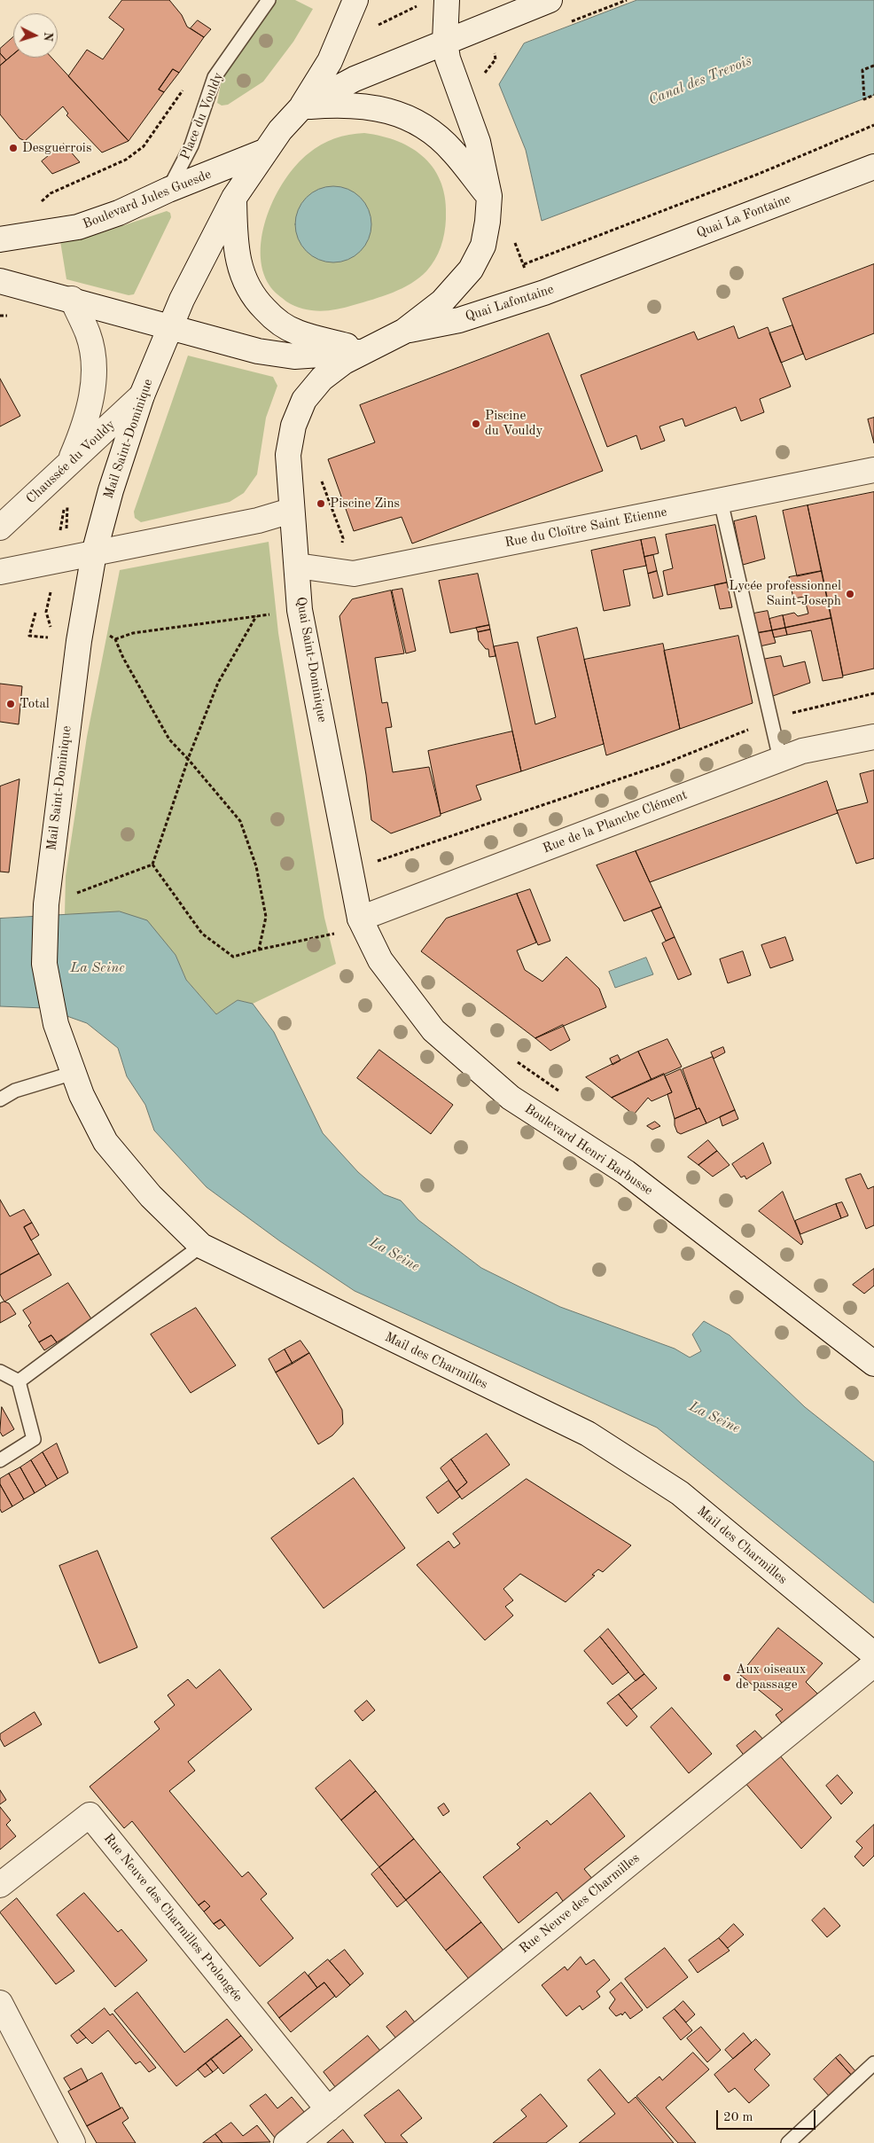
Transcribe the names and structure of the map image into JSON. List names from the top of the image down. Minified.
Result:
{"streets":{"main road":["Boulevard Jules Guesde","Quai La Fontaine","Quai Lafontaine","Mail Saint-Dominique","Chaussée du Vouldy","Rue du Cloïtre Saint Etienne","Quai Saint-Dominique","Rue de la Planche Clément","Boulevard Henri Barbusse","Mail des Charmilles","Rue Neuve des Charmilles","Rue Neuve des Charmilles Prolongée"],"lane":["Place du Vouldy"]},"crossings":[["Place du Vouldy","Boulevard Jules Guesde"],["Boulevard Jules Guesde","Mail Saint-Dominique"],["Quai La Fontaine","Quai Lafontaine"],["Quai Lafontaine","Quai Saint-Dominique"],["Mail Saint-Dominique","Chaussée du Vouldy"],["Mail Saint-Dominique","Mail des Charmilles"],["Rue du Cloïtre Saint Etienne","Quai Saint-Dominique"],["Quai Saint-Dominique","Rue de la Planche Clément"],["Quai Saint-Dominique","Boulevard Henri Barbusse"],["Rue de la Planche Clément","Boulevard Henri Barbusse"],["Rue Neuve des Charmilles","Rue Neuve des Charmilles Prolongée"]],"water":["Canal des Trevois","La Seine"],"places":["Desguerrois","Piscine du Vouldy","Piscine Zins","Lycée professionnel Saint-Joseph","Total","Aux oiseaux de passage"],"scale_bar":"20 m","north":"right"}
